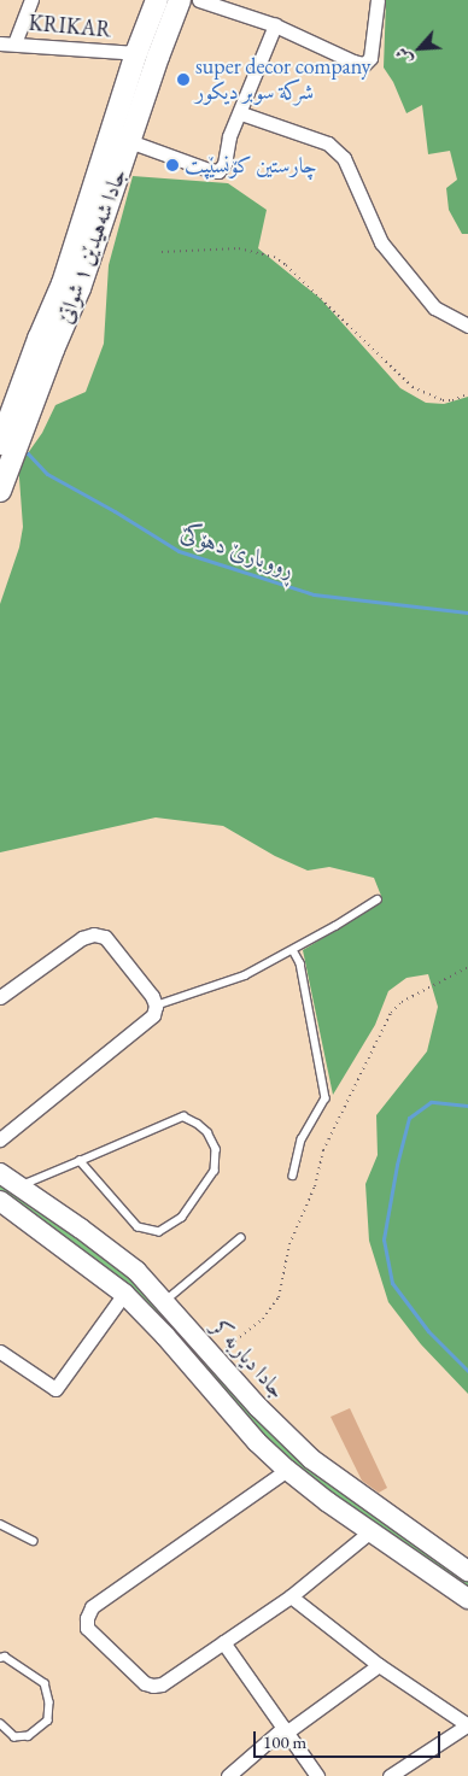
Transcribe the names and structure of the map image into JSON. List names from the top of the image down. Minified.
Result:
{"streets":{"main road":["جادا شەهیدێن ١ شواتێ","جادا دیاربه‌كر"],"street":["KRIKAR"]},"crossings":[["KRIKAR","جادا شەهیدێن ١ شواتێ"]],"water":["ڕووبارێ دهۆكێ"],"places":["super decor company شركة سوبر ديكور","چارستین کۆنسێپت"],"scale_bar":"100 m","north":"bottom left"}
